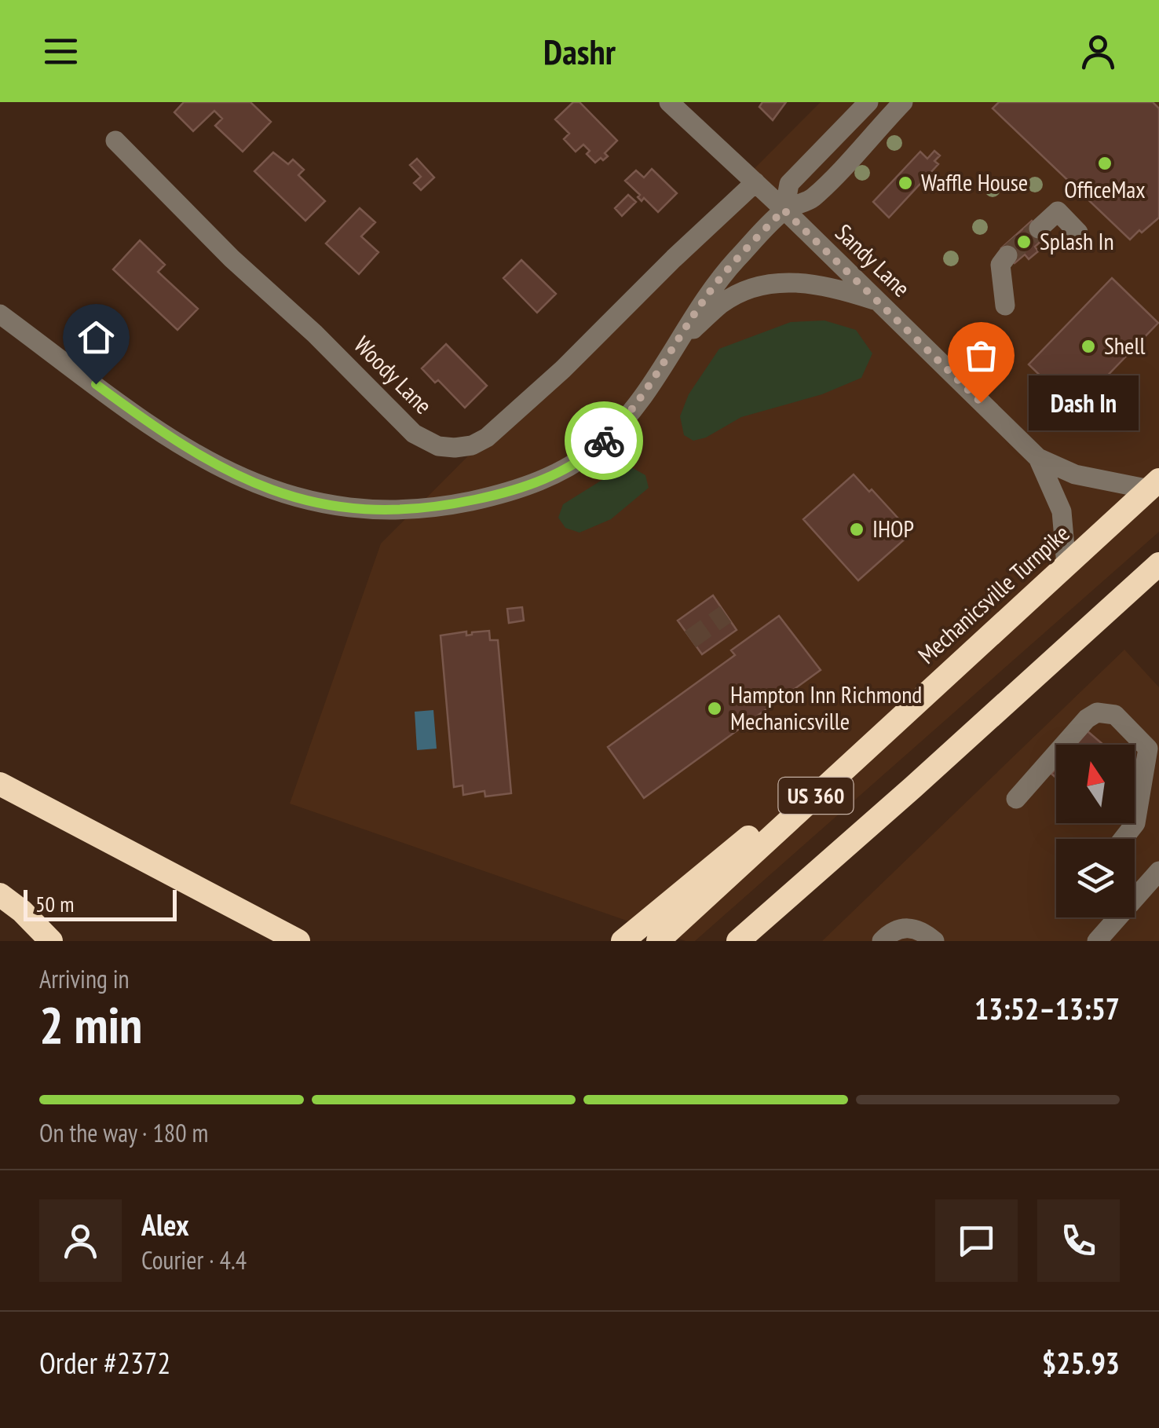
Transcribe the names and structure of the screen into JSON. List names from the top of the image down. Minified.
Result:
{"streets":{"highway":["Mechanicsville Turnpike","US 360"],"street":["Sandy Lane","Woody Lane"]},"crossings":[["Sandy Lane","Woody Lane"],["Sandy Lane","Mechanicsville Turnpike"]],"places":["OfficeMax","Waffle House","Splash In","Shell","Dash In","IHOP","Hampton Inn Richmond Mechanicsville"],"scale_bar":"50 m","north":"top","page":{"header":"Dashr","bubble":"Dash In","scale":"50 m","heading":["2 min","Arriving in","13:52–13:57"],"panel":["Alex","Courier · 4.4","Order #2372","$25.93"],"bar":"On the way · 180 m"}}
